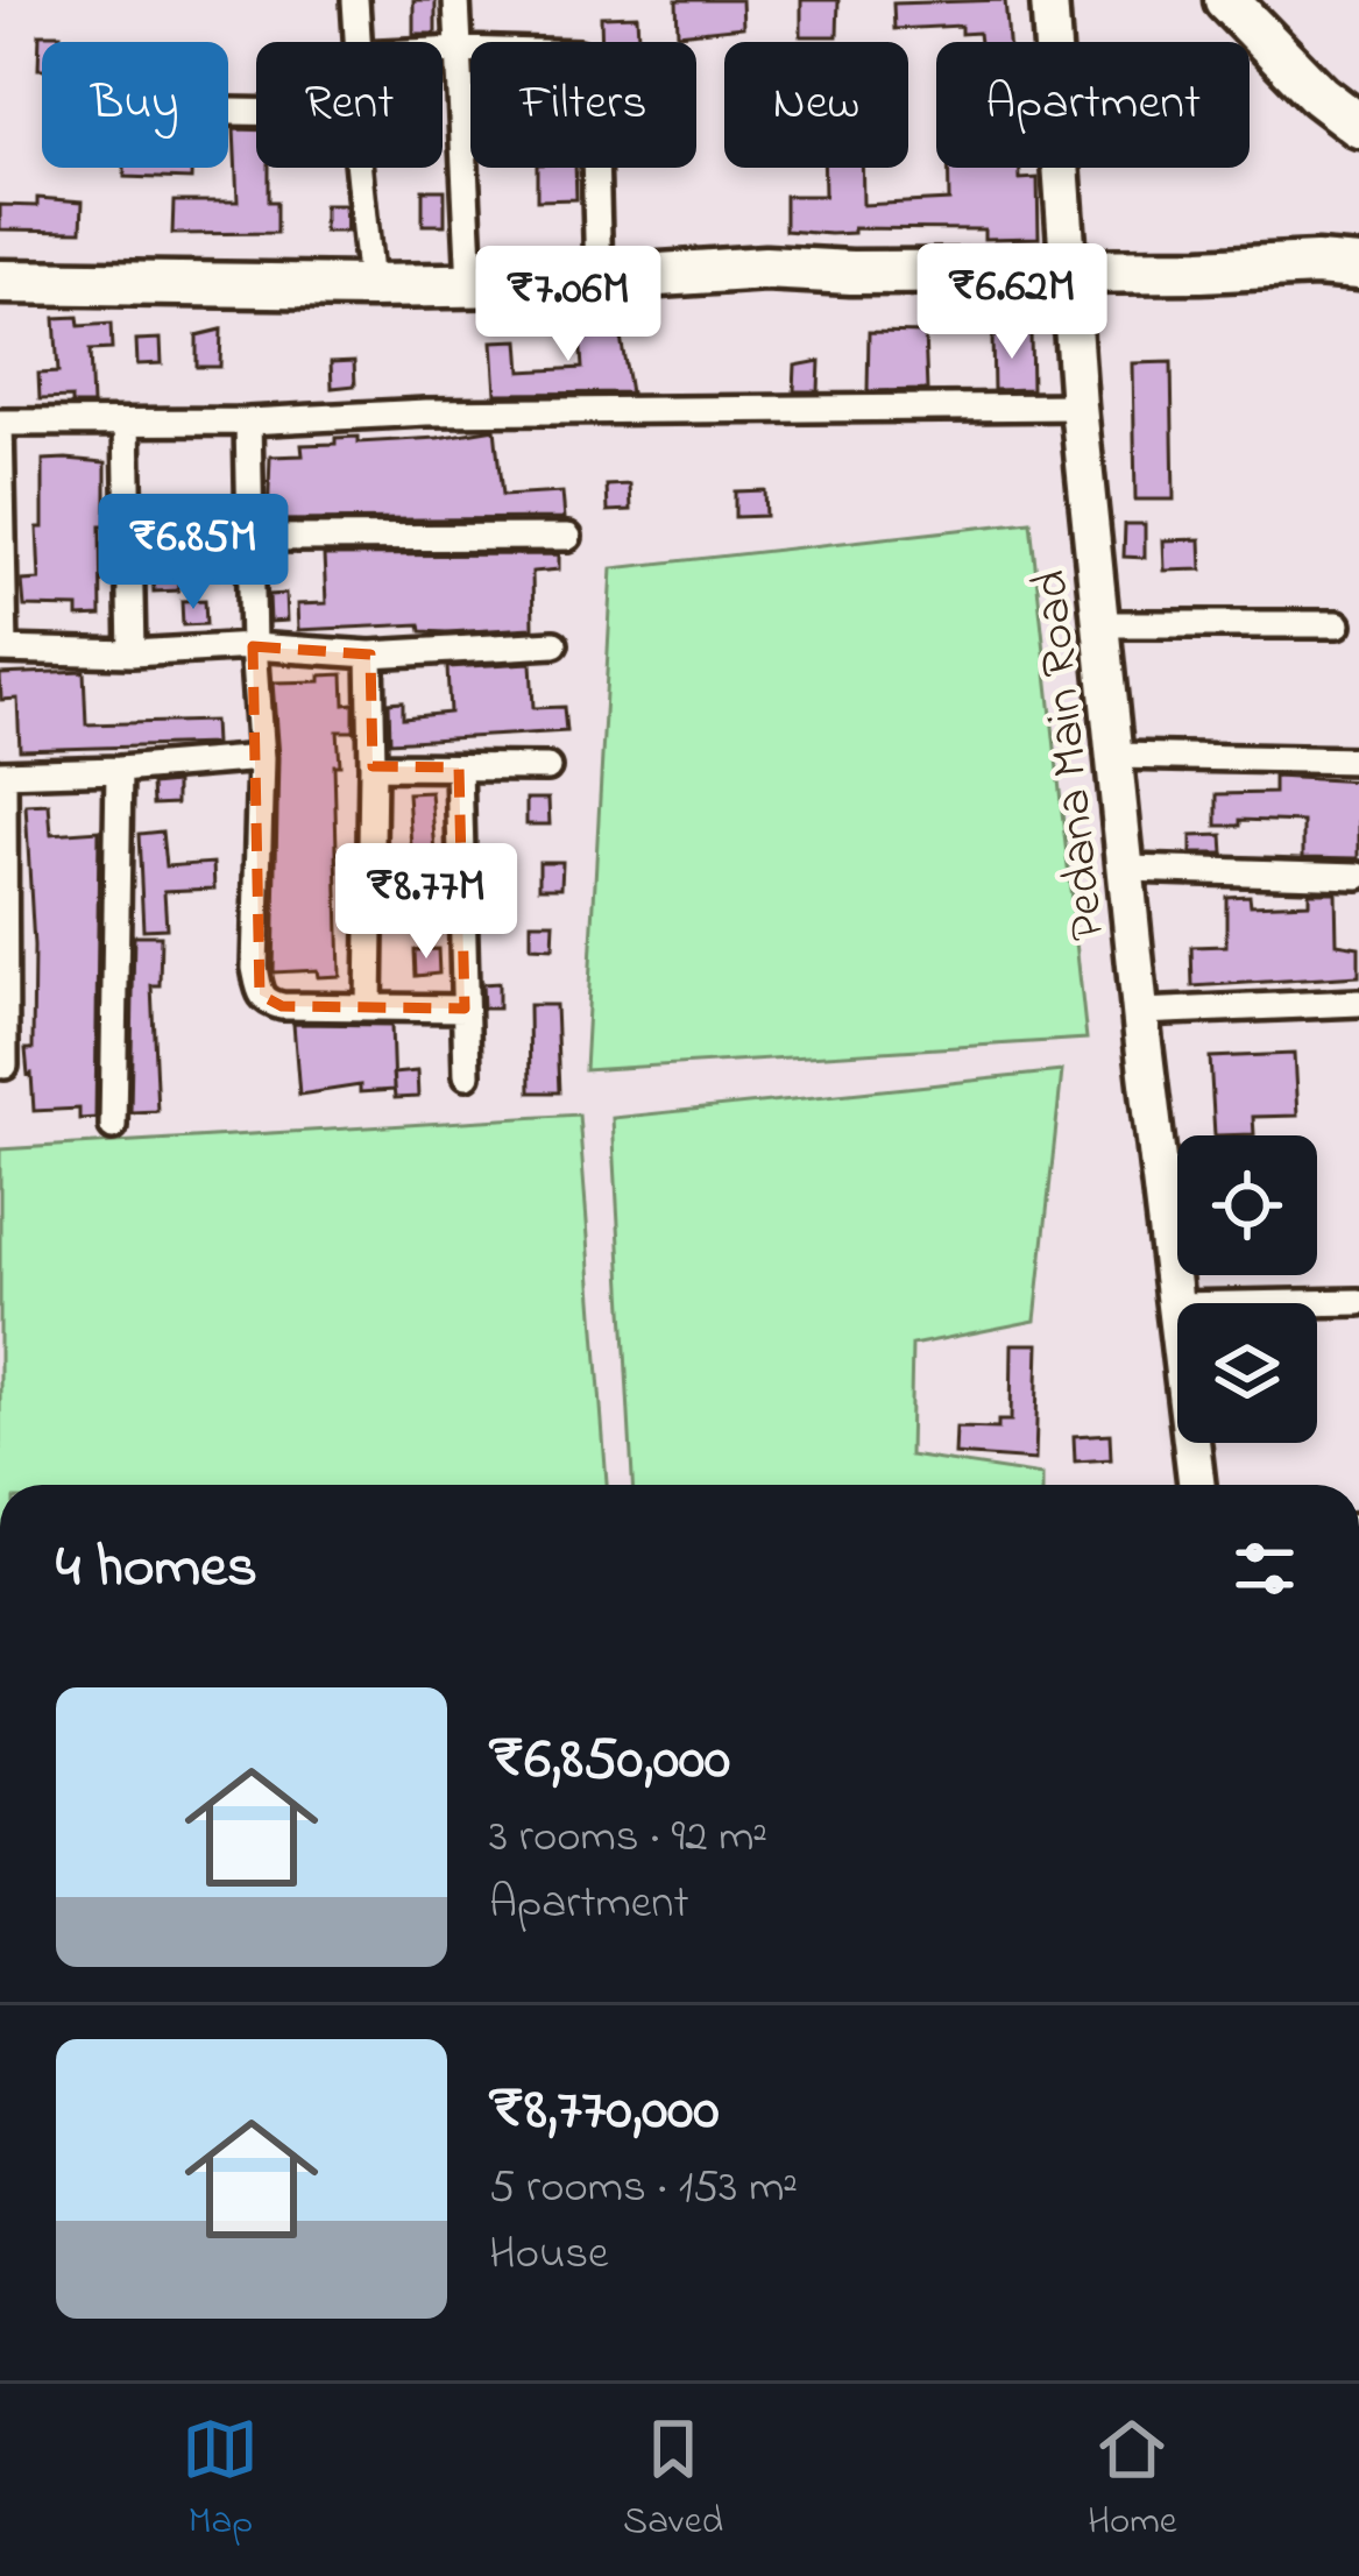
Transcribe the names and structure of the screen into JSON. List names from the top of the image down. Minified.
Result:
{"streets":{"main road":["Pedana Main Road"]},"page":{"chip":["Buy","Rent","Filters","New","Apartment"],"price":["₹6.62M","₹7.06M","₹6.85M","₹8.77M"],"heading":"4 homes","list":[{"name":"₹6,850,000","note":"3 rooms · 92 m² · Apartment"},{"name":"₹8,770,000","note":"5 rooms · 153 m² · House"}],"tabs":["Map","Saved","Home"]}}
